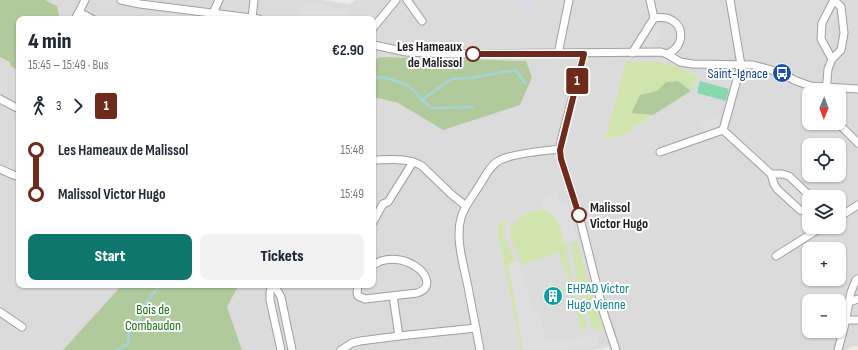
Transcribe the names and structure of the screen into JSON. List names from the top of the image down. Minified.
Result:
{"parks":["Bois de Combaudon"],"places":{"other":["Les Hameaux de Malissol","Malissol Victor Hugo"],"bus stop":["Saint-Ignace"],"building":["EHPAD Victor Hugo Vienne"]},"lines":["bus line 1"],"north":"bottom","page":{"on_map":"1","heading":["4 min","15:45 – 15:49 · Bus","€2.90"],"legs":["3","1"],"map_buttons":["+","−"],"list":[{"name":"Les Hameaux de Malissol","value":"15:48"},{"name":"Malissol Victor Hugo","value":"15:49"}],"buttons":["Start","Tickets"]}}
